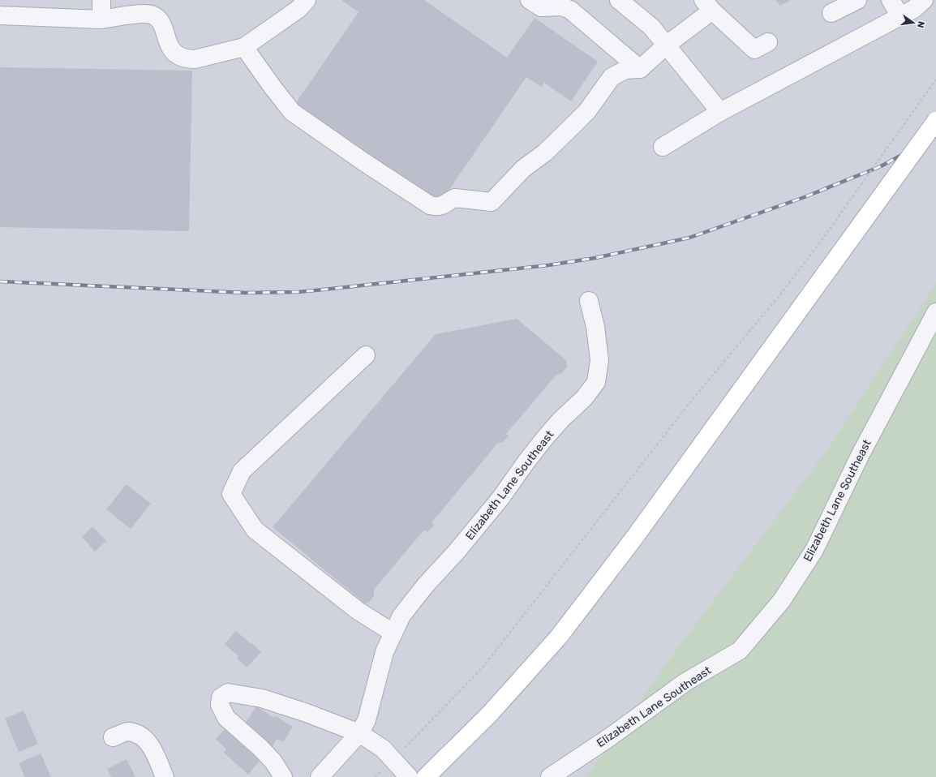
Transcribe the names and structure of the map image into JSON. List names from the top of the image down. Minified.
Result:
{"streets":{"street":["Elizabeth Lane Southeast"]},"north":"right"}
